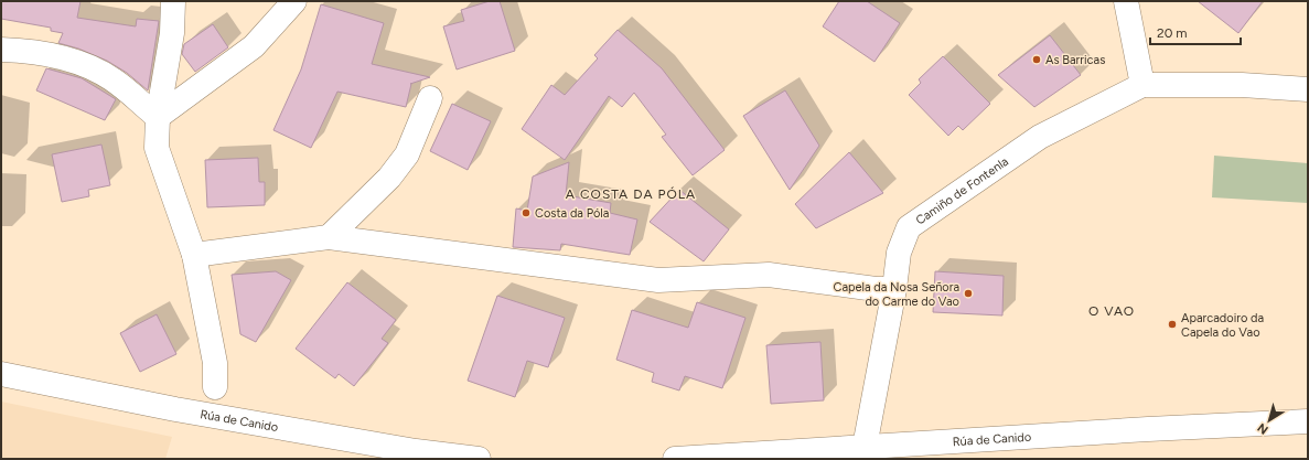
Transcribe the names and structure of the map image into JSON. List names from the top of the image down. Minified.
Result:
{"streets":{"street":["Camiño de Fontenla","Rúa de Canido"]},"crossings":[["Camiño de Fontenla","Rúa de Canido"]],"districts":["A COSTA DA PÓLA","O VAO"],"places":["As Barricas","Costa da Póla","Capela da Nosa Señora do Carme do Vao","Aparcadoiro da Capela do Vao"],"scale_bar":"20 m","north":"bottom left"}
